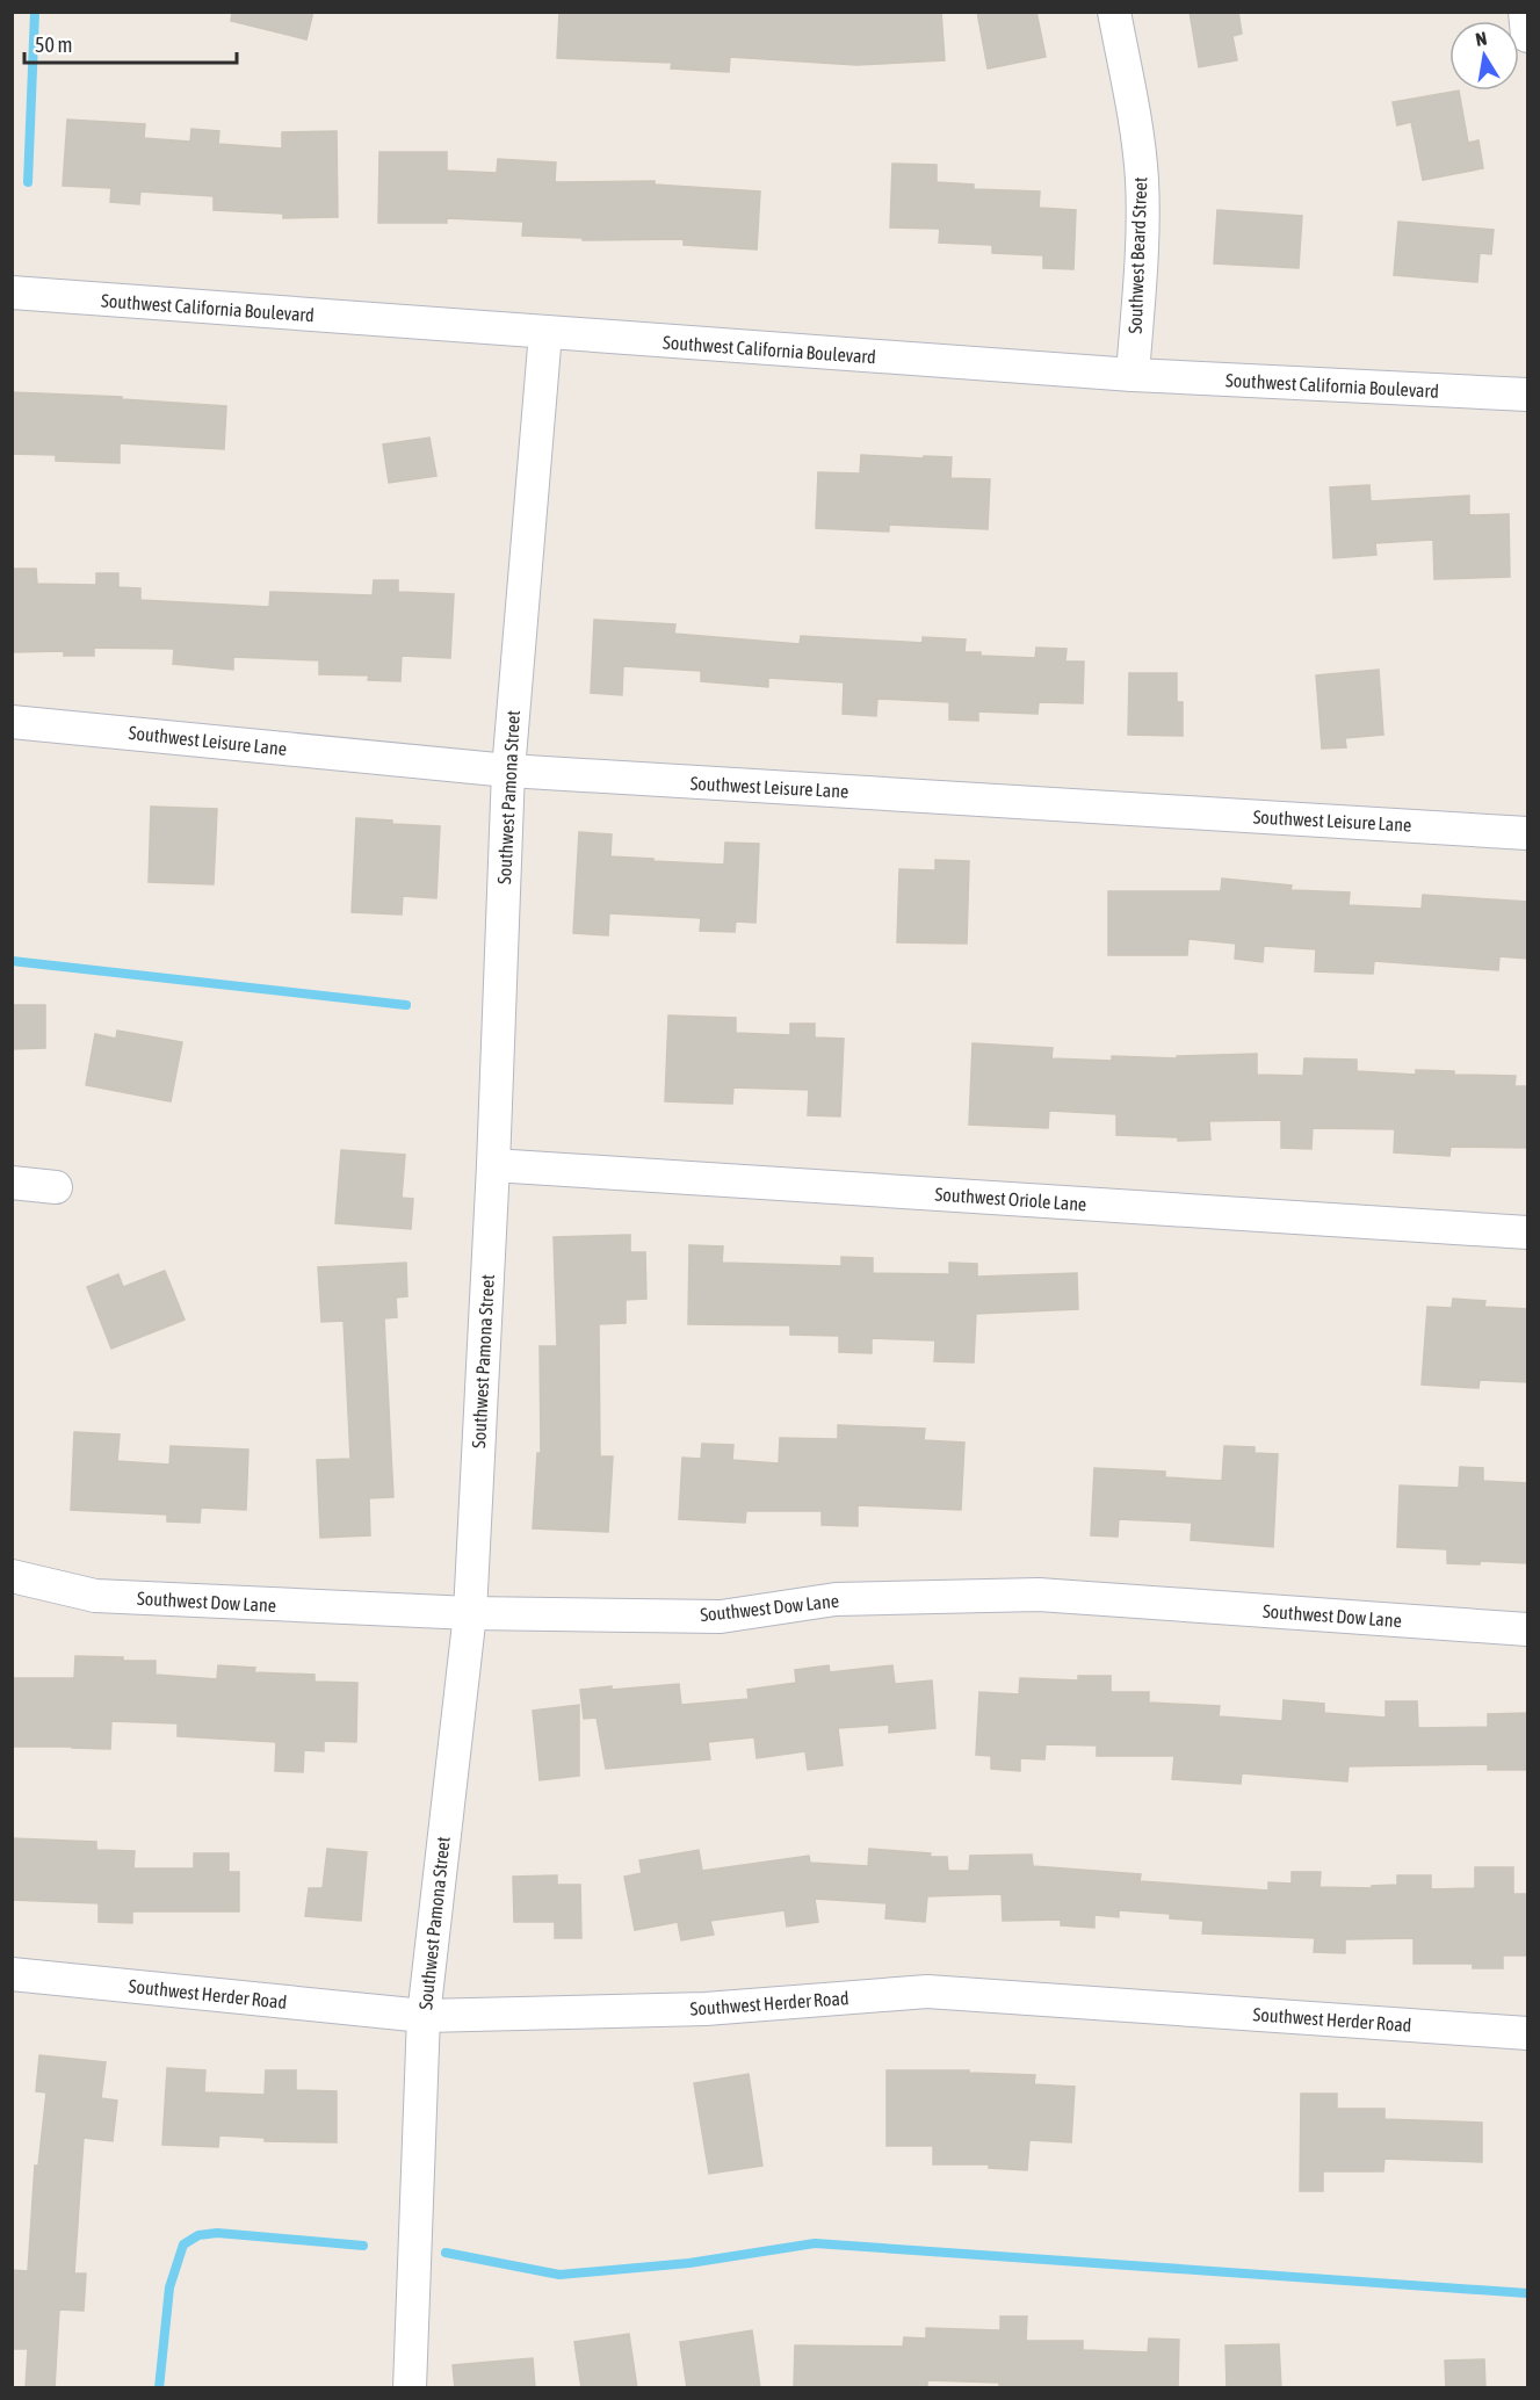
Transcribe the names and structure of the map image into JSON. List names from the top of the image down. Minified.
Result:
{"streets":{"street":["Southwest Beard Street","Southwest California Boulevard","Southwest Leisure Lane","Southwest Pamona Street","Southwest Oriole Lane","Southwest Dow Lane","Southwest Herder Road"]},"crossings":[["Southwest Beard Street","Southwest California Boulevard"],["Southwest California Boulevard","Southwest Pamona Street"],["Southwest Leisure Lane","Southwest Pamona Street"],["Southwest Pamona Street","Southwest Oriole Lane"],["Southwest Pamona Street","Southwest Dow Lane"],["Southwest Pamona Street","Southwest Herder Road"]],"scale_bar":"50 m","north":"top"}
